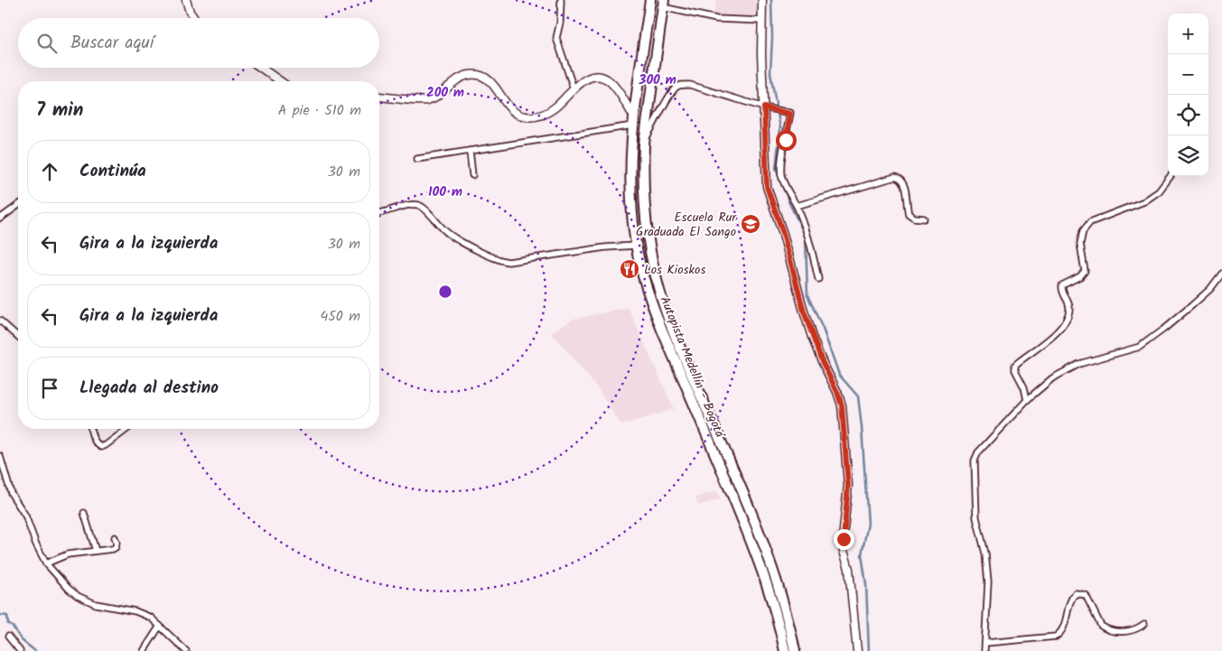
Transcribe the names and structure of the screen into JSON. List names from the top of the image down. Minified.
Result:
{"streets":{"highway":["Autopista Medellín - Bogotá"]},"places":{"school or university":["Escuela Rur Graduada El Sango"],"restaurant":["Los Kioskos"]},"page":{"map_buttons":["+","−"],"search":"Buscar aquí","heading":["7 min","A pie · 510 m"],"list":[["Continúa","30 m"],["Gira a la izquierda","30 m"],["Gira a la izquierda","450 m"],"Llegada al destino"]},"rings":["300 m","200 m","100 m"]}
